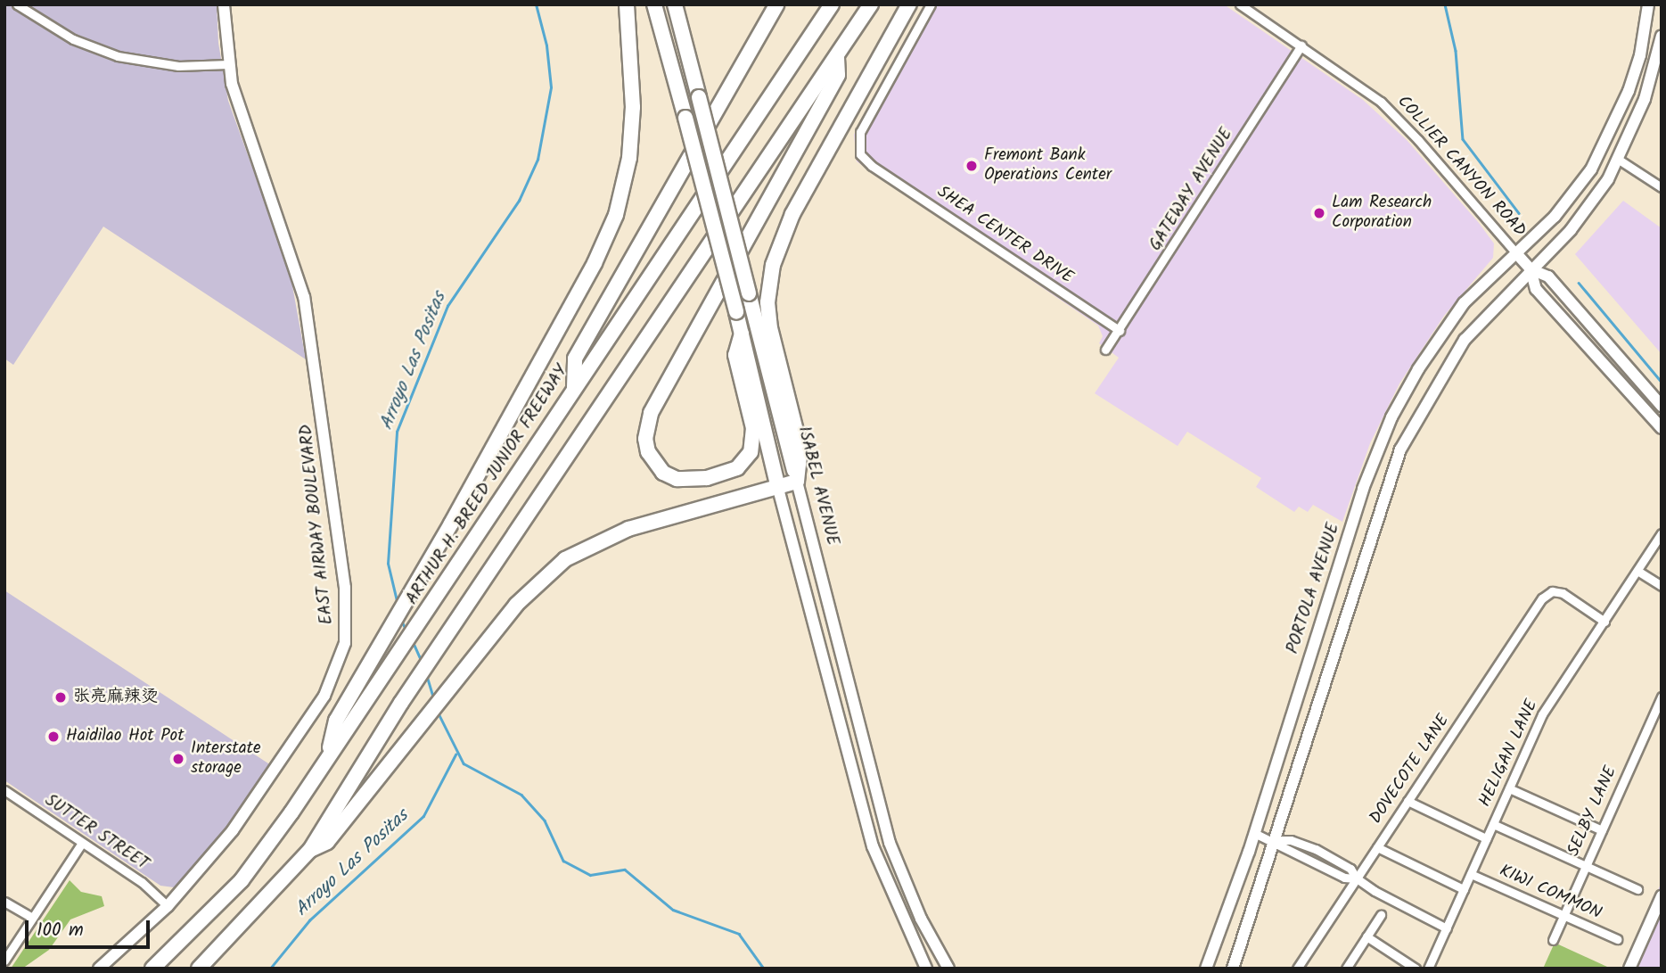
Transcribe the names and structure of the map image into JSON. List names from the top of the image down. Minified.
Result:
{"streets":{"highway":["ARTHUR H. BREED JUNIOR FREEWAY","ISABEL AVENUE"],"main road":["COLLIER CANYON ROAD","EAST AIRWAY BOULEVARD","PORTOLA AVENUE"],"street":["GATEWAY AVENUE","SHEA CENTER DRIVE","HELIGAN LANE","DOVECOTE LANE","SELBY LANE","SUTTER STREET","KIWI COMMON"]},"crossings":[["COLLIER CANYON ROAD","GATEWAY AVENUE"],["COLLIER CANYON ROAD","PORTOLA AVENUE"],["GATEWAY AVENUE","SHEA CENTER DRIVE"],["EAST AIRWAY BOULEVARD","SUTTER STREET"],["HELIGAN LANE","DOVECOTE LANE"],["HELIGAN LANE","KIWI COMMON"],["SELBY LANE","KIWI COMMON"]],"water":["Arroyo Las Positas"],"places":["Fremont Bank Operations Center","Lam Research Corporation","张亮麻辣烫","Haidilao Hot Pot","Interstate storage"],"scale_bar":"100 m"}
